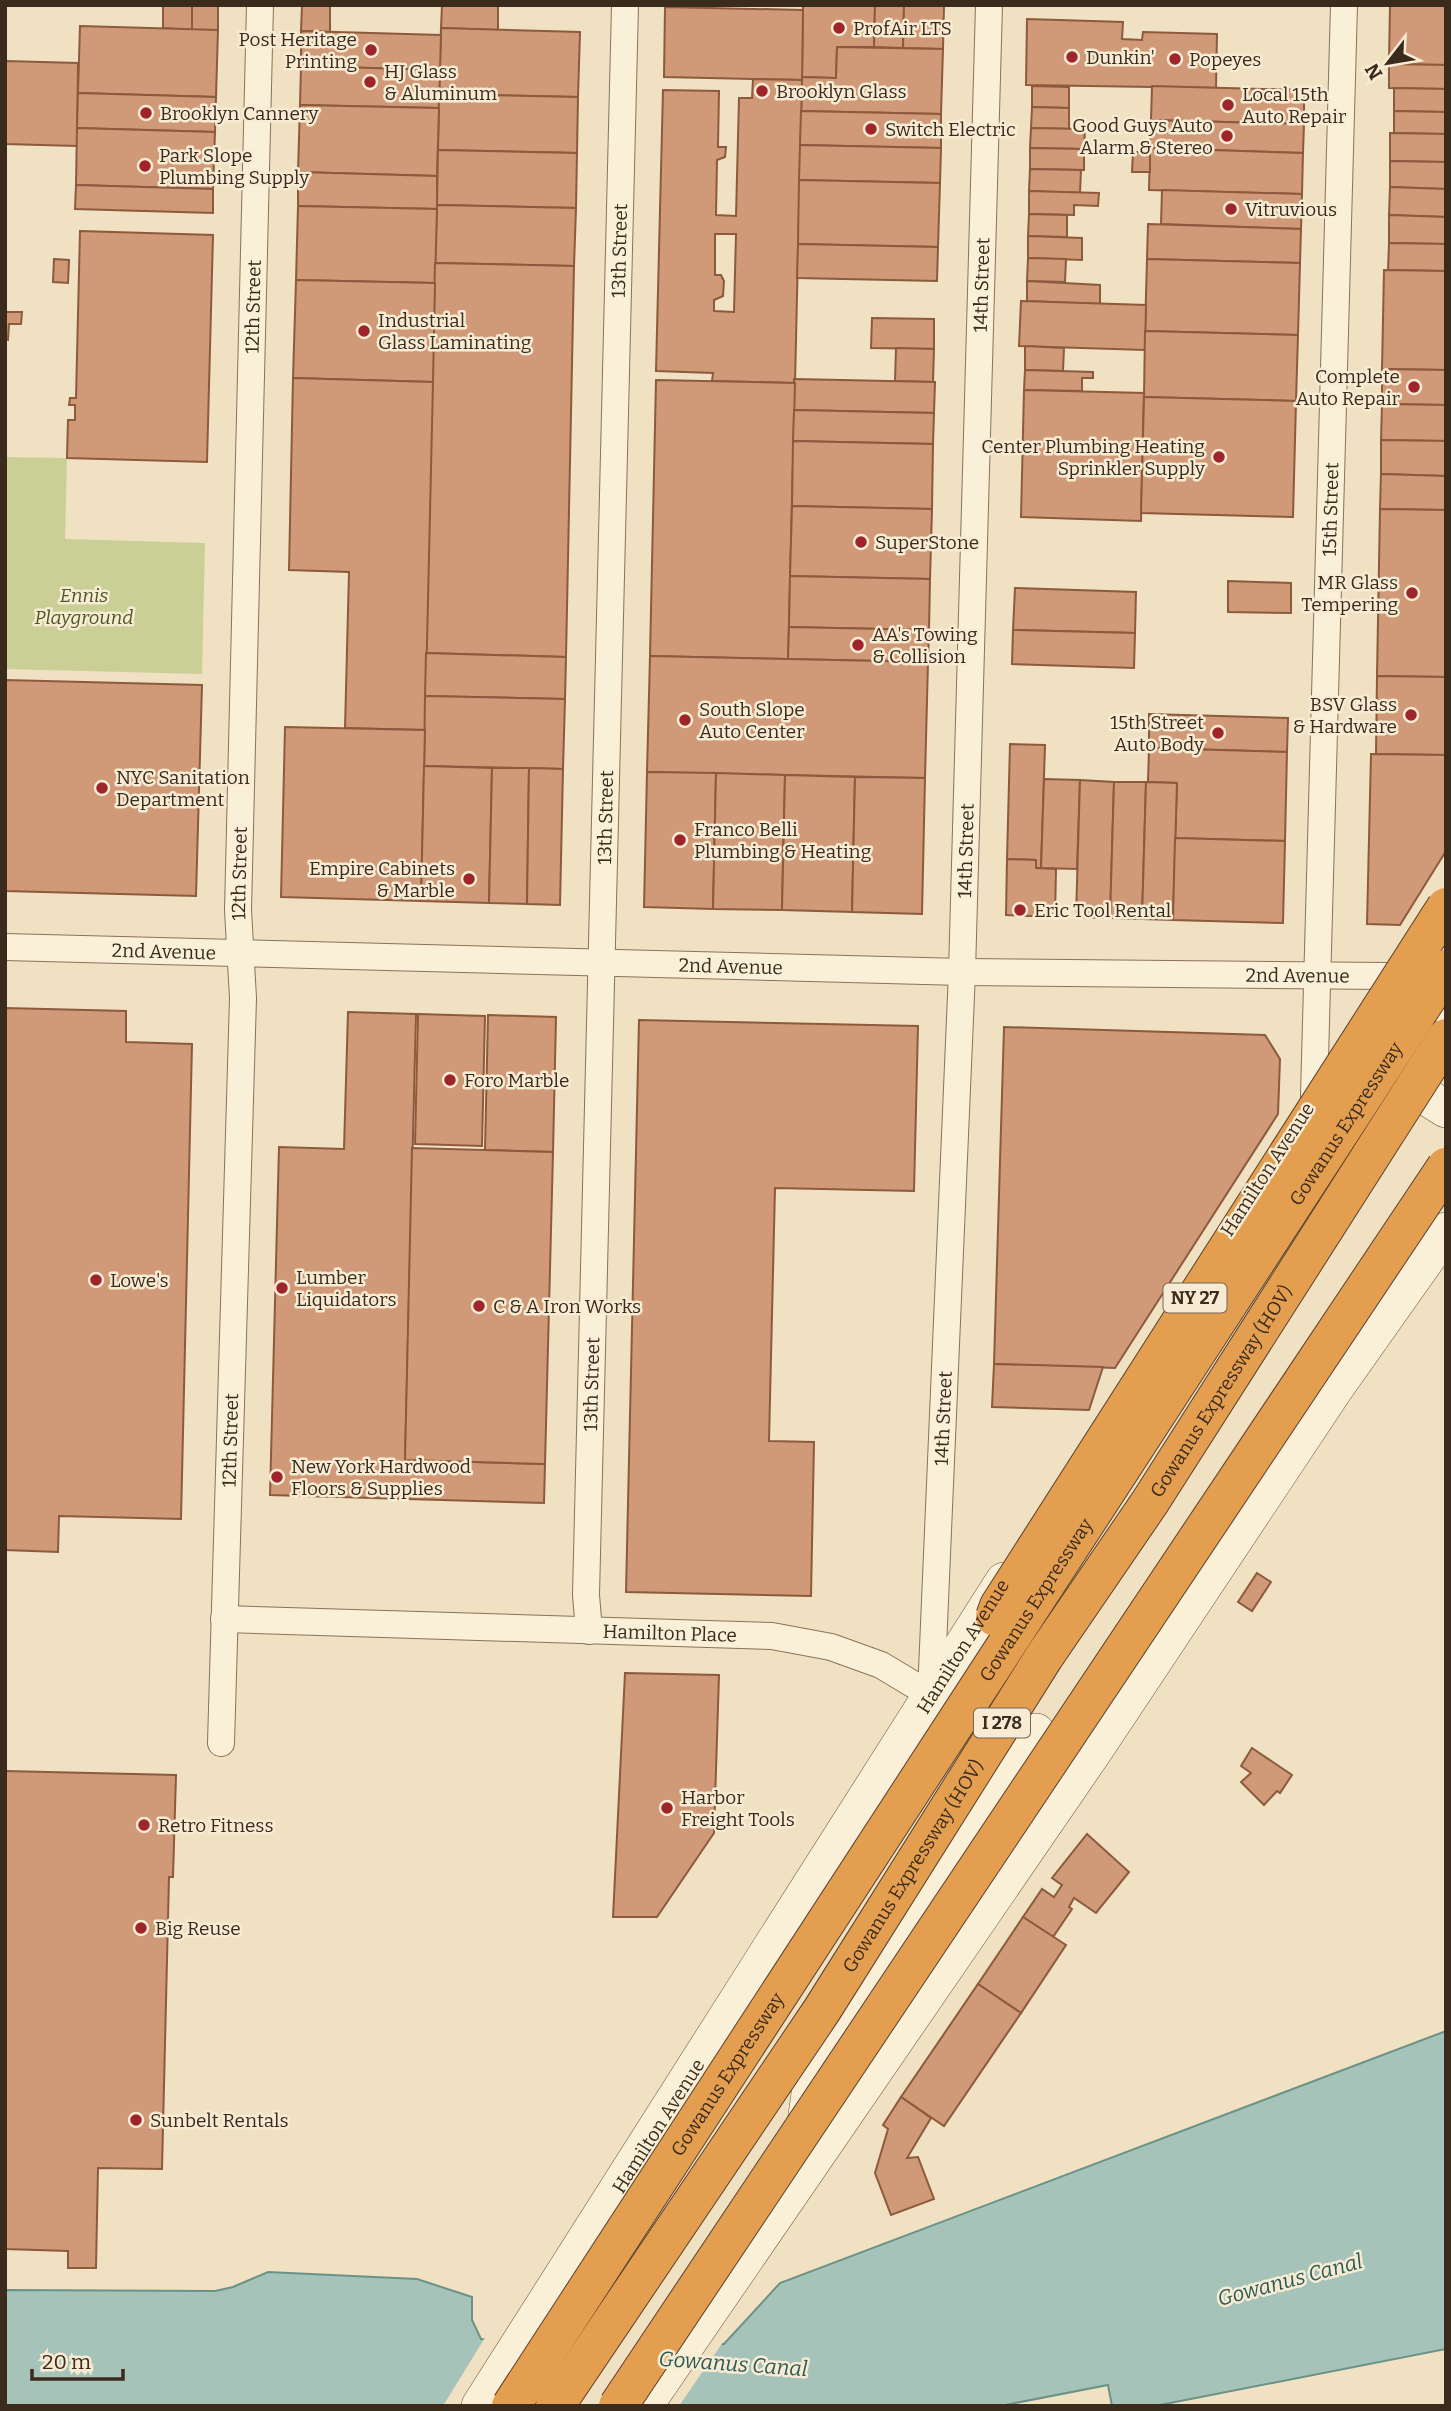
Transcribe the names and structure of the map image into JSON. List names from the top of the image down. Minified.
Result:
{"streets":{"highway":["Gowanus Expressway","NY 27","Gowanus Expressway (HOV)","I 278"],"main road":["Hamilton Avenue"],"street":["13th Street","14th Street","12th Street","15th Street","2nd Avenue","Hamilton Place"]},"crossings":[["13th Street","2nd Avenue"],["13th Street","Hamilton Place"],["14th Street","2nd Avenue"],["14th Street","Gowanus Expressway"],["14th Street","Hamilton Avenue"],["14th Street","NY 27"],["14th Street","Hamilton Place"],["12th Street","2nd Avenue"],["12th Street","Hamilton Place"],["15th Street","2nd Avenue"],["15th Street","Hamilton Avenue"],["2nd Avenue","Hamilton Avenue"],["Gowanus Expressway","Hamilton Avenue"],["Gowanus Expressway","NY 27"],["Gowanus Expressway","Hamilton Place"],["Hamilton Avenue","NY 27"],["Hamilton Avenue","Hamilton Place"],["NY 27","Hamilton Place"]],"water":["Gowanus Canal"],"parks":["Ennis Playground"],"places":["ProfAir LTS","Post Heritage Printing","Dunkin'","Popeyes","HJ Glass & Aluminum","Brooklyn Glass","Local 15th Auto Repair","Brooklyn Cannery","Switch Electric","Good Guys Auto Alarm & Stereo","Park Slope Plumbing Supply","Vitruvious","Industrial Glass Laminating","Complete Auto Repair","Center Plumbing Heating Sprinkler Supply","SuperStone","MR Glass Tempering","AA's Towing & Collision","BSV Glass & Hardware","South Slope Auto Center","15th Street Auto Body","NYC Sanitation Department","Franco Belli Plumbing & Heating","Empire Cabinets & Marble","Eric Tool Rental","Foro Marble","Lowe's","Lumber Liquidators","C & A Iron Works","New York Hardwood Floors & Supplies","Harbor Freight Tools","Retro Fitness","Big Reuse","Sunbelt Rentals"],"scale_bar":"20 m","north":"bottom left"}
